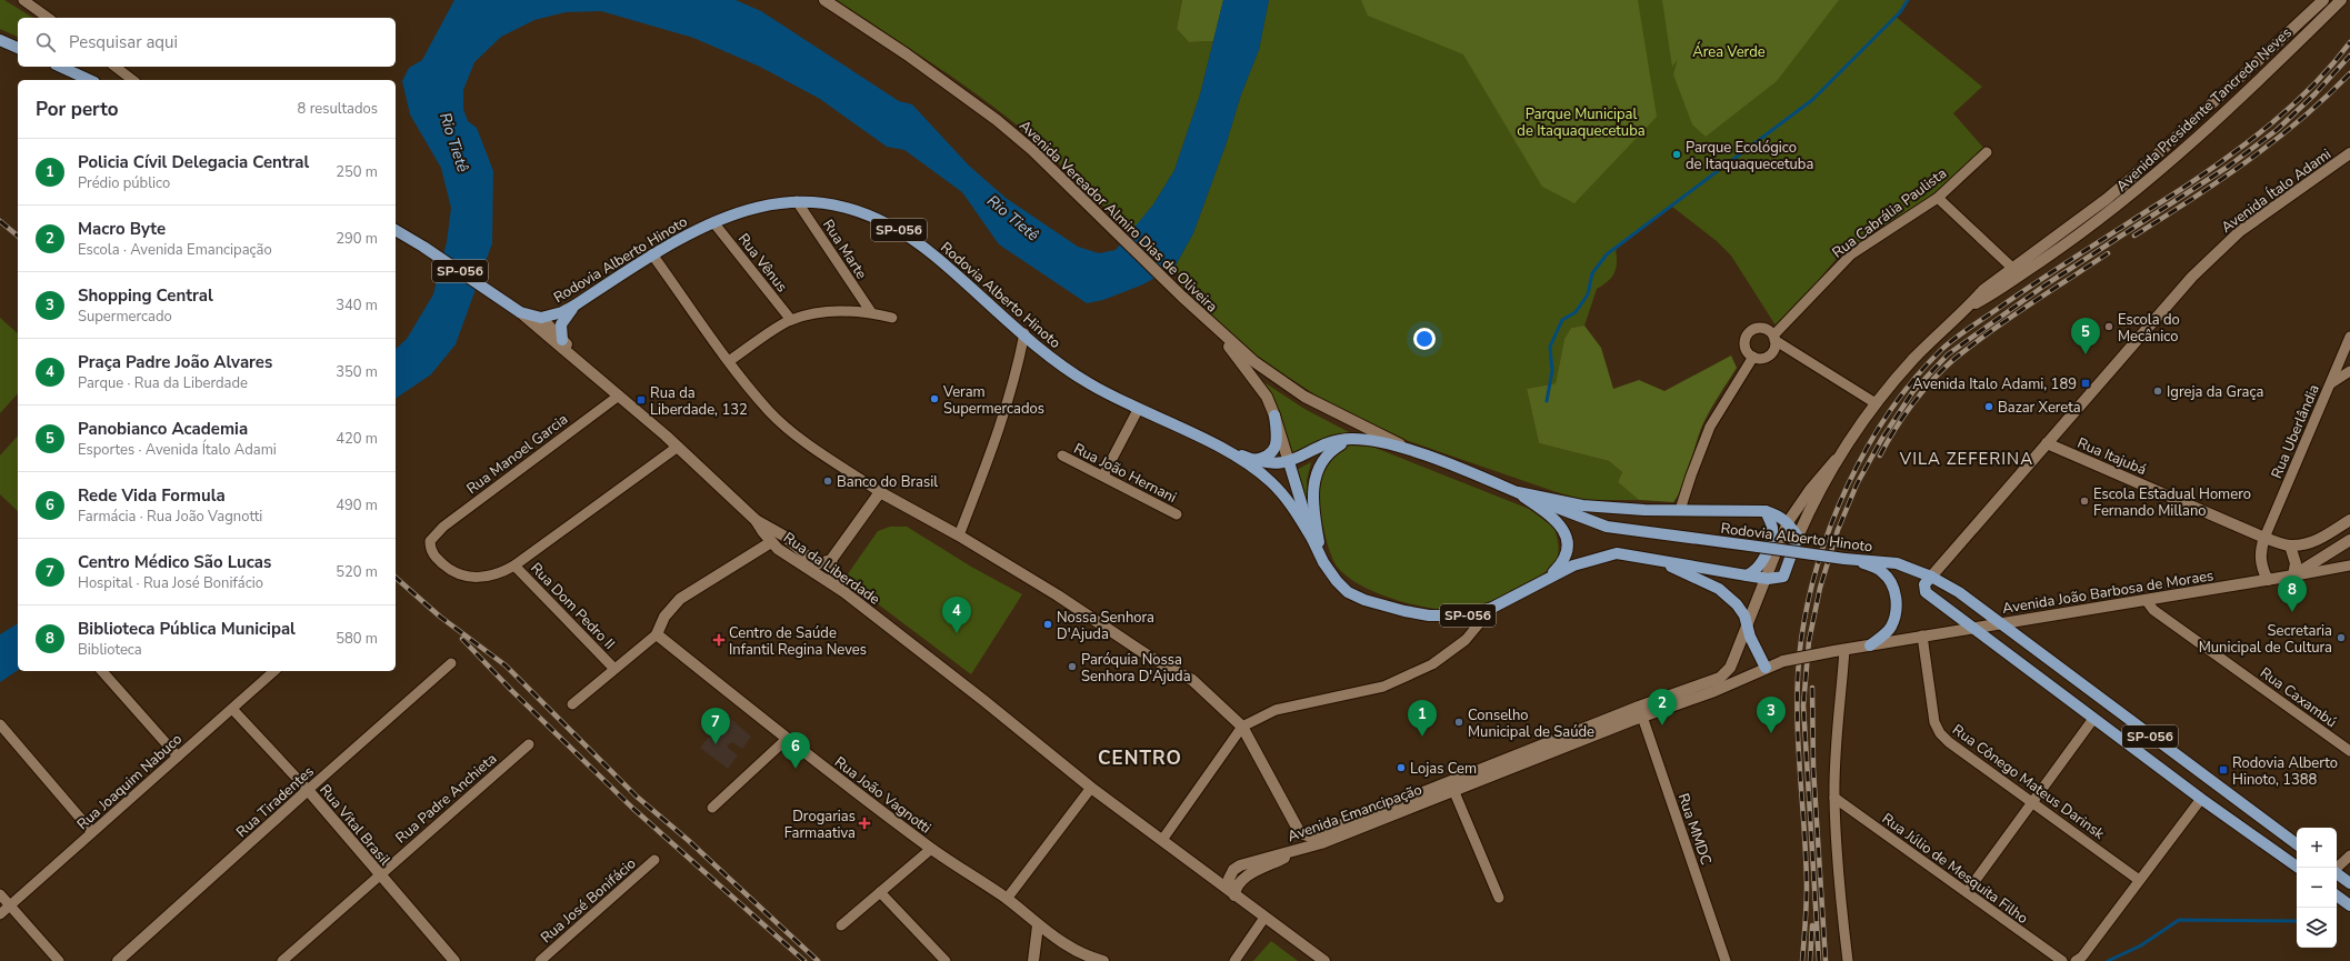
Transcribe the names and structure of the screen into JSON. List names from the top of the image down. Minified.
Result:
{"streets":{"main road":["Avenida Presidente Tancredo Neves","Avenida Ítalo Adami","Avenida Vereador Almiro Dias de Oliveira","SP-056","Rodovia Alberto Hinoto","Rua Itajubá","Rua da Liberdade","Avenida João Barbosa de Moraes","Rua João Vagnotti","Rua Tiradentes","Avenida Emancipação","Rua Vital Brasil"],"street":["Rua Cabrália Paulista","Rua Marte","Rua Vênus","Rua Uberlândia","Rua Manoel Garcia","Rua João Hernani","Rua Dom Pedro II","Rua Caxambú","Rua Joaquim Nabuco","Rua Cônego Mateus Darinsk","Rua Padre Anchieta","Rua MMDC","Rua Júlio de Mesquita Filho","Rua José Bonifácio"]},"crossings":[["Avenida Presidente Tancredo Neves","Avenida Emancipação"],["Avenida Ítalo Adami","SP-056"],["Avenida Ítalo Adami","Rodovia Alberto Hinoto"],["Avenida Ítalo Adami","Rua Itajubá"],["Avenida Ítalo Adami","Avenida João Barbosa de Moraes"],["Avenida Vereador Almiro Dias de Oliveira","Rodovia Alberto Hinoto"],["SP-056","Rodovia Alberto Hinoto"],["SP-056","Avenida João Barbosa de Moraes"],["Rua Marte","Rodovia Alberto Hinoto"],["Rodovia Alberto Hinoto","Rua Vênus"],["Rodovia Alberto Hinoto","Rua da Liberdade"],["Rodovia Alberto Hinoto","Avenida João Barbosa de Moraes"],["Rua Uberlândia","Rua Itajubá"],["Rua Manoel Garcia","Rua da Liberdade"],["Rua Manoel Garcia","Rua Dom Pedro II"],["Avenida João Barbosa de Moraes","Rua Caxambú"],["Avenida João Barbosa de Moraes","Rua Cônego Mateus Darinsk"],["Avenida João Barbosa de Moraes","Avenida Emancipação"],["Rua Joaquim Nabuco","Rua Vital Brasil"],["Rua Padre Anchieta","Rua Vital Brasil"],["Rua Tiradentes","Rua Vital Brasil"],["Avenida Emancipação","Rua MMDC"]],"districts":["VILA ZEFERINA","CENTRO"],"water":["Rio Tietê"],"parks":["Área Verde","Parque Municipal de Itaquaquecetuba"],"places":{"other":["Parque Ecológico de Itaquaquecetuba","Escola do Mecânico","Igreja da Graça","Veram Supermercados","Bazar Xereta","Banco do Brasil","Escola Estadual Homero Fernando Millano","Nossa Senhora D'Ajuda","Secretaria Municipal de Cultura","Paróquia Nossa Senhora D'Ajuda","Conselho Municipal de Saúde","Lojas Cem"],"transit":["Avenida Italo Adami, 189","Rua da Liberdade, 132","Rodovia Alberto Hinoto, 1388"],"health":["Centro de Saúde Infantil Regina Neves","Drogarias Farmaativa"]},"page":{"search":"Pesquisar aqui","heading":["Por perto","8 resultados"],"list":[{"mark":"1","name":"Policia Cívil Delegacia Central","note":"Prédio público","value":"250 m"},{"mark":"2","name":"Macro Byte","note":"Escola · Avenida Emancipação","value":"290 m"},{"mark":"3","name":"Shopping Central","note":"Supermercado","value":"340 m"},{"mark":"4","name":"Praça Padre João Alvares","note":"Parque · Rua da Liberdade","value":"350 m"},{"mark":"5","name":"Panobianco Academia","note":"Esportes · Avenida Ítalo Adami","value":"420 m"},{"mark":"6","name":"Rede Vida Formula","note":"Farmácia · Rua João Vagnotti","value":"490 m"},{"mark":"7","name":"Centro Médico São Lucas","note":"Hospital · Rua José Bonifácio","value":"520 m"},{"mark":"8","name":"Biblioteca Pública Municipal","note":"Biblioteca","value":"580 m"}],"pins":["5","8","4","2","3","1","7","6"],"map_buttons":["+","−"]}}
